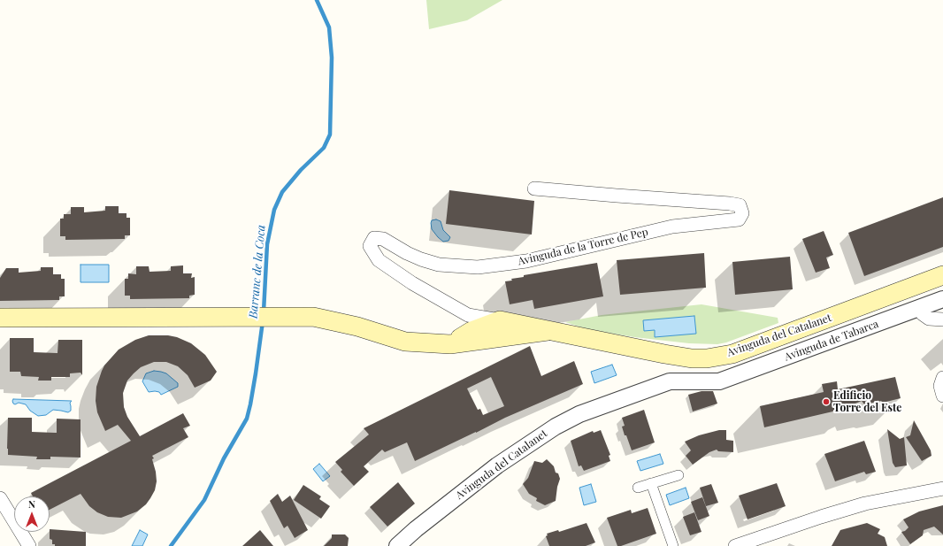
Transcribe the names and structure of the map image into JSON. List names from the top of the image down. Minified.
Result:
{"streets":{"main road":["Avinguda del Catalanet"],"street":["Avinguda de la Torre de Pep","Avinguda de Tabarca"]},"crossings":[["Avinguda de la Torre de Pep","Avinguda del Catalanet"],["Avinguda del Catalanet","Avinguda de Tabarca"]],"water":["Barranc de la Coca"],"places":["Edificio Torre del Este"],"north":"top"}
